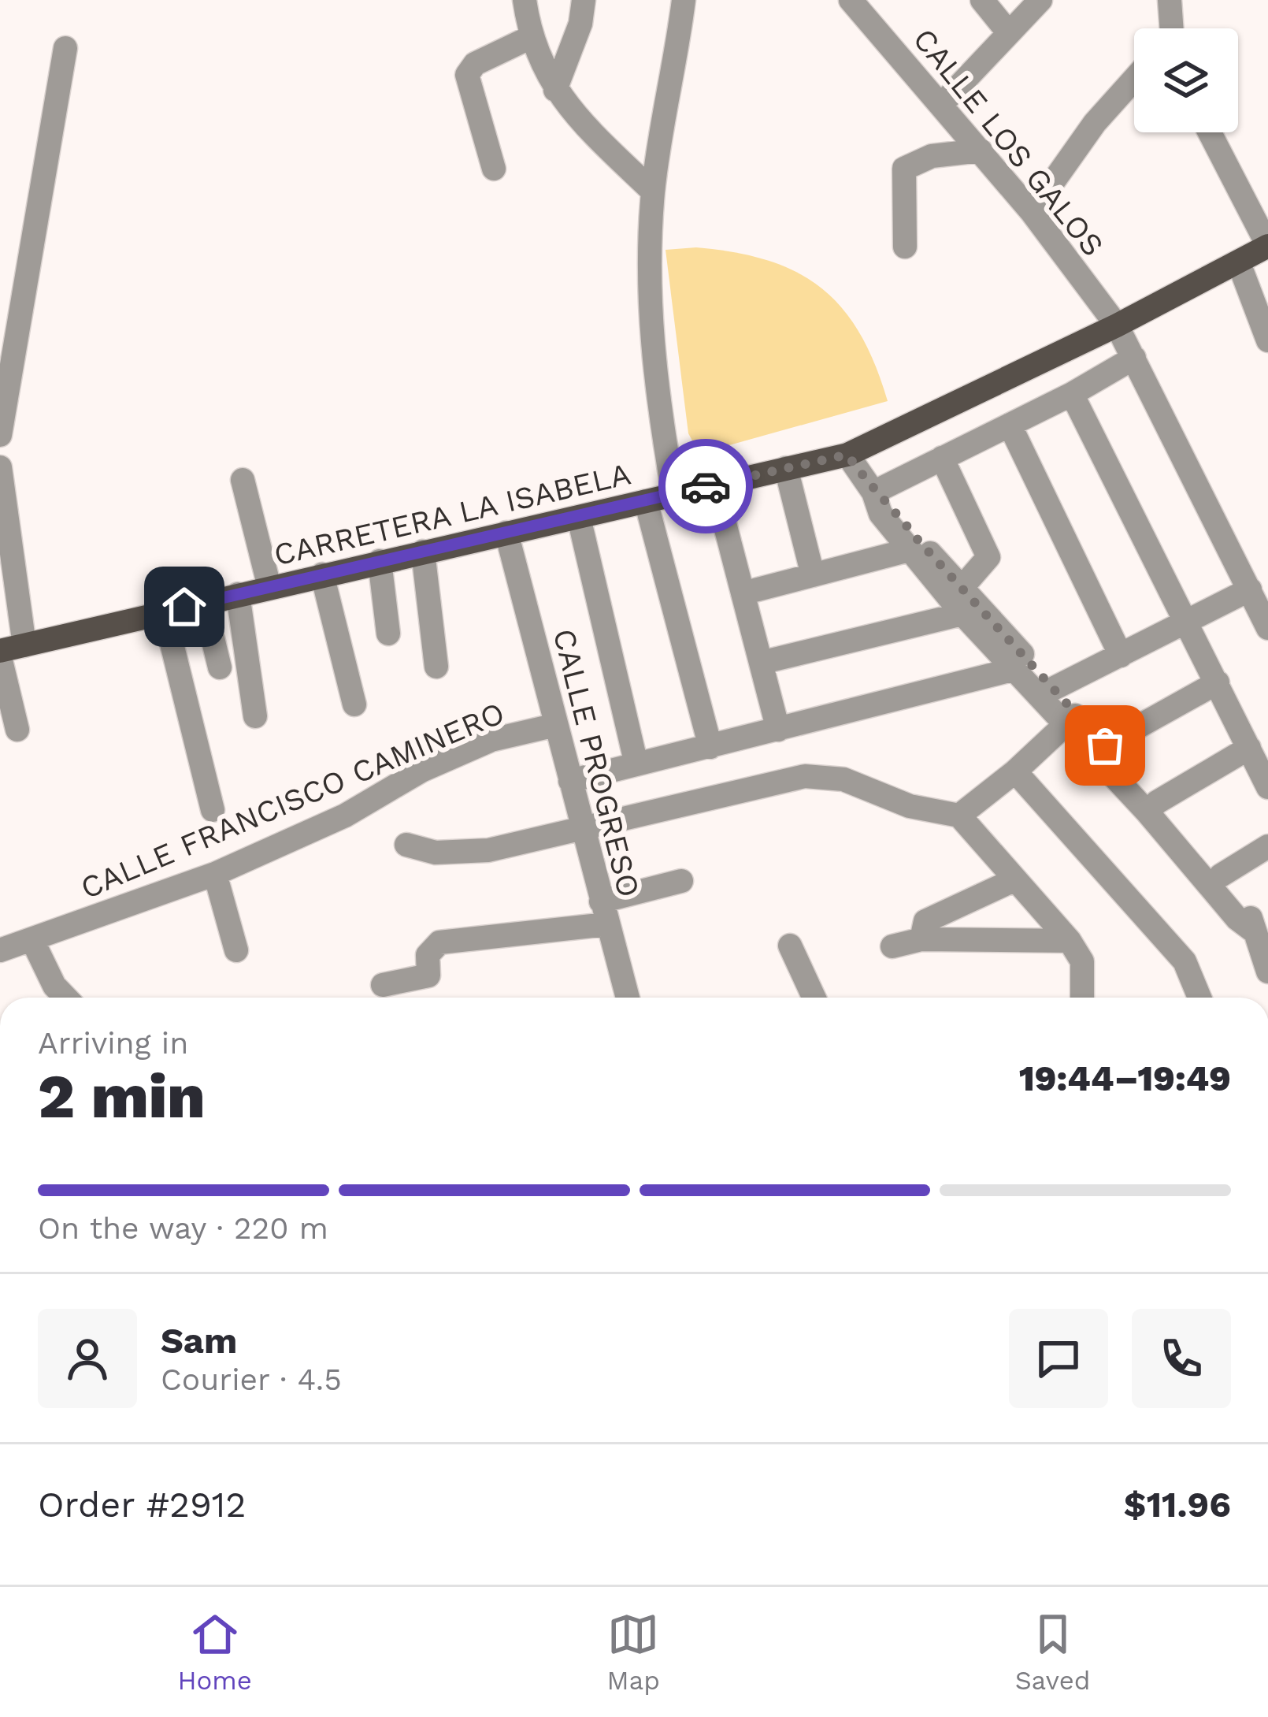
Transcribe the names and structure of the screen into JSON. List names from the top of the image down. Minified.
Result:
{"streets":{"main road":["CARRETERA LA ISABELA"],"street":["CALLE LOS GALOS","CALLE PROGRESO","CALLE FRANCISCO CAMINERO"]},"crossings":[["CALLE LOS GALOS","CARRETERA LA ISABELA"],["CARRETERA LA ISABELA","CALLE PROGRESO"],["CALLE PROGRESO","CALLE FRANCISCO CAMINERO"]],"page":{"heading":["2 min","Arriving in","19:44–19:49"],"panel":["Sam","Courier · 4.5","Order #2912","$11.96"],"bar":"On the way · 220 m","tabs":["Home","Map","Saved"]}}
